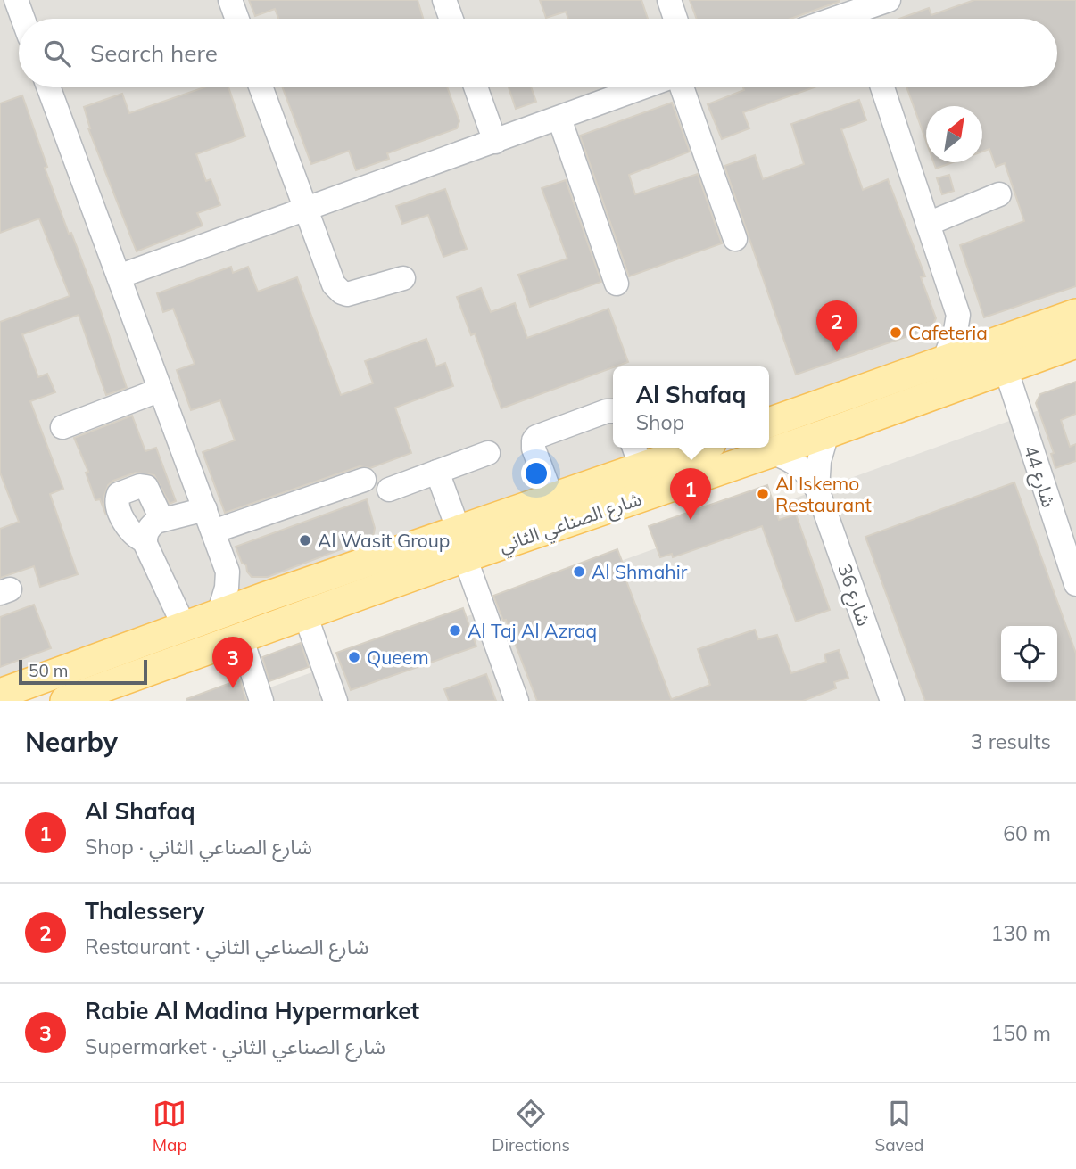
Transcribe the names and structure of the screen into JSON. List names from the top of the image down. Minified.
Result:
{"streets":{"main road":["شارع الصناعي الثاني"],"lane":["شارع 44","شارع 36"]},"crossings":[["شارع 44","شارع الصناعي الثاني"],["شارع الصناعي الثاني","شارع 36"]],"places":["Cafeteria","Al Iskemo Restaurant","Al Wasit Group","Al Shmahir","Al Taj Al Azraq","Queem"],"scale_bar":"50 m","north":"top right","page":{"search":"Search here","pins":["2","1","3"],"popup":["Al Shafaq","Shop"],"scale":"50 m","heading":["Nearby","3 results"],"list":[{"mark":"1","name":"Al Shafaq","note":"Shop · شارع الصناعي الثاني","value":"60 m"},{"mark":"2","name":"Thalessery","note":"Restaurant · شارع الصناعي الثاني","value":"130 m"},{"mark":"3","name":"Rabie Al Madina Hypermarket","note":"Supermarket · شارع الصناعي الثاني","value":"150 m"}],"nav":["Map","Directions","Saved"]}}
